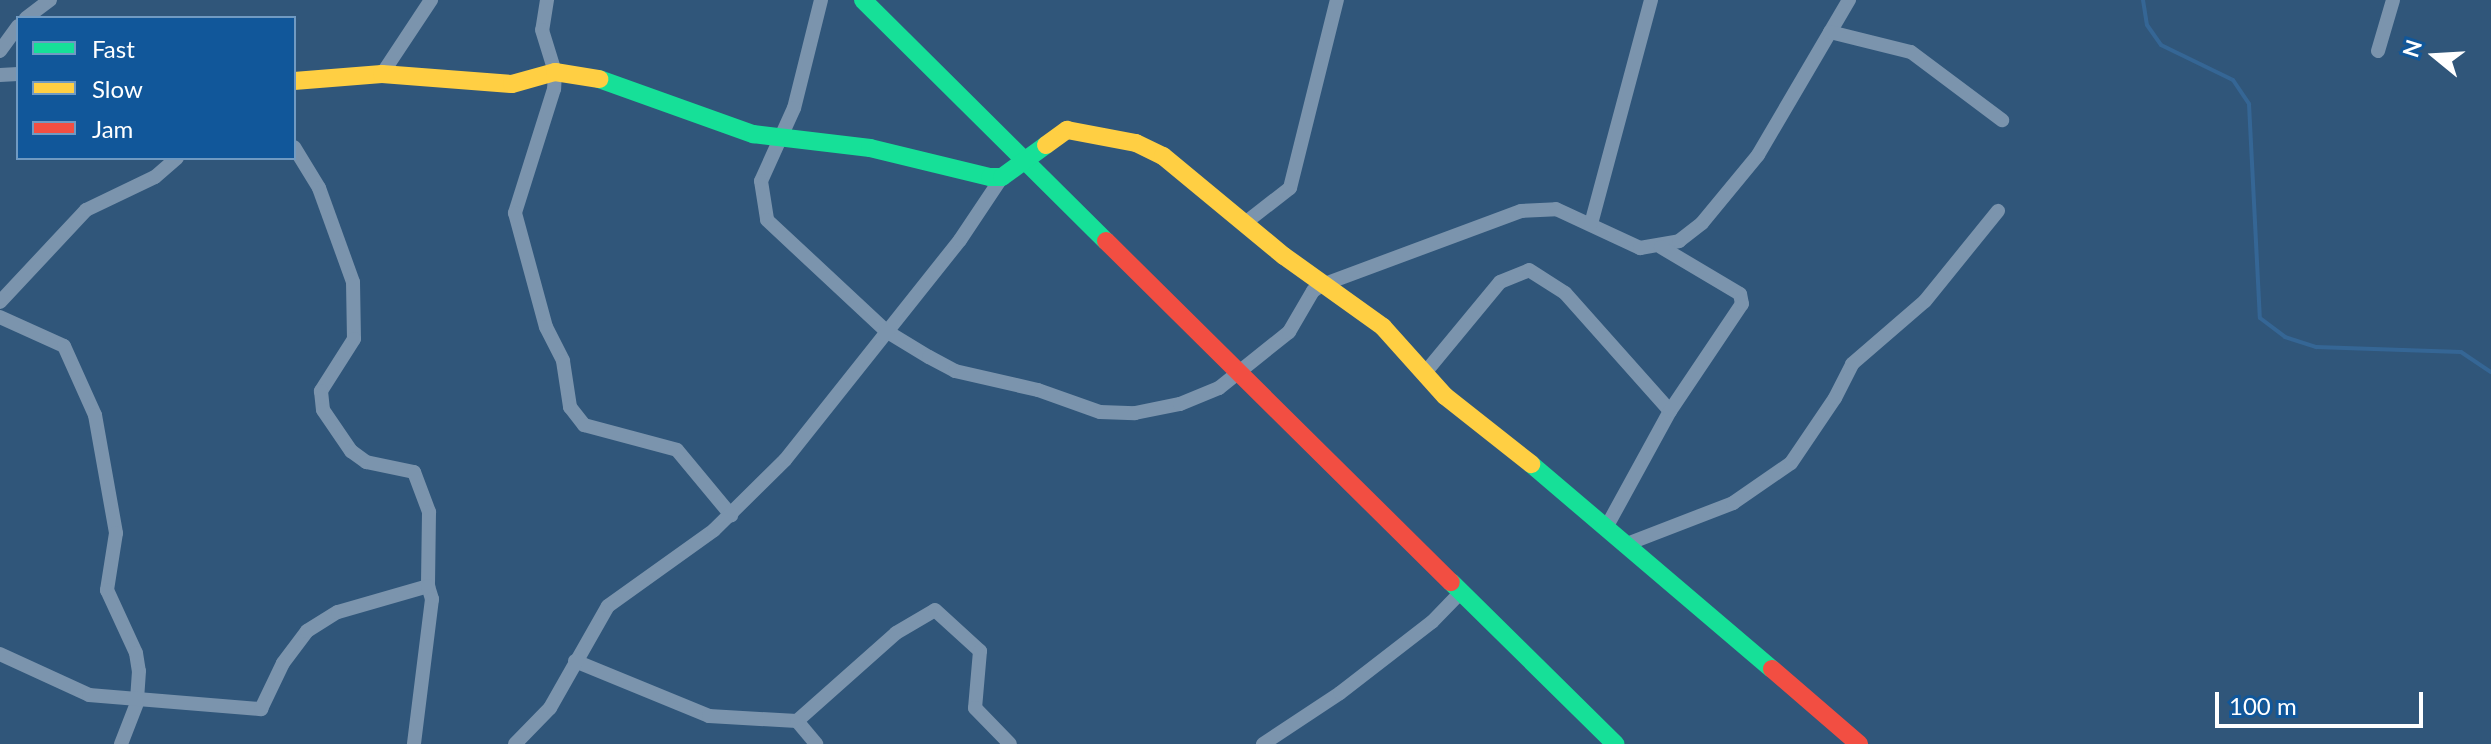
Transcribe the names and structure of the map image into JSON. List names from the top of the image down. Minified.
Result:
{"legend":["Fast","Slow","Jam"],"scale_bar":"100 m","north":"left"}
